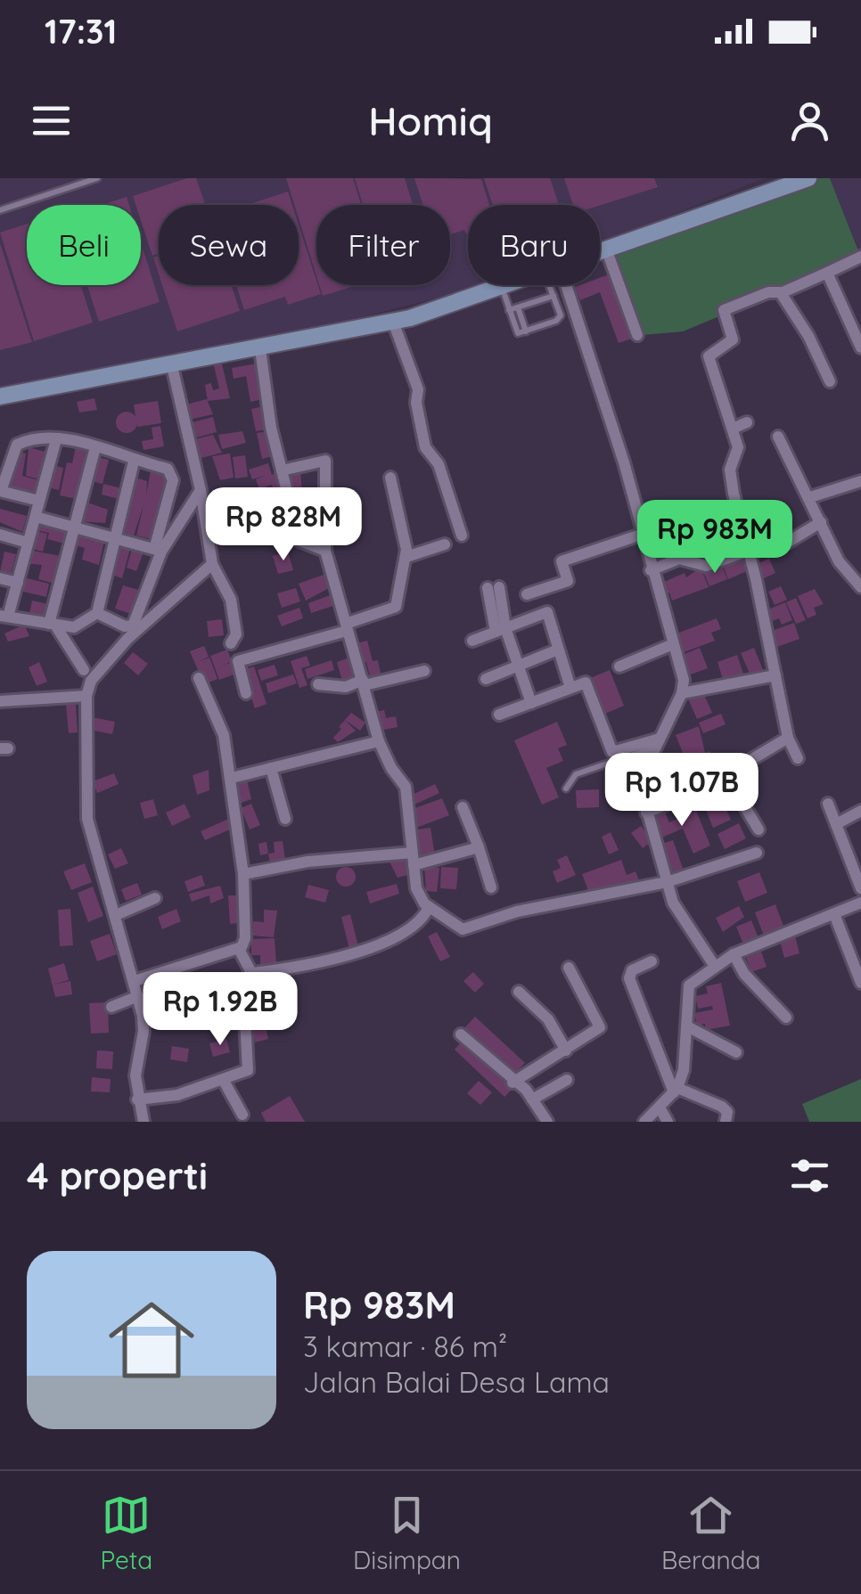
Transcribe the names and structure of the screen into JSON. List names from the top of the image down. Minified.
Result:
{"page":{"status":"17:31","header":"Homiq","chip":["Beli","Sewa","Filter","Baru"],"price":["Rp 828M","Rp 983M","Rp 1.07B","Rp 1.92B"],"heading":"4 properti","list":[{"name":"Rp 983M","note":"3 kamar · 86 m² · Jalan Balai Desa Lama"}],"tabs":["Peta","Disimpan","Beranda"]}}
